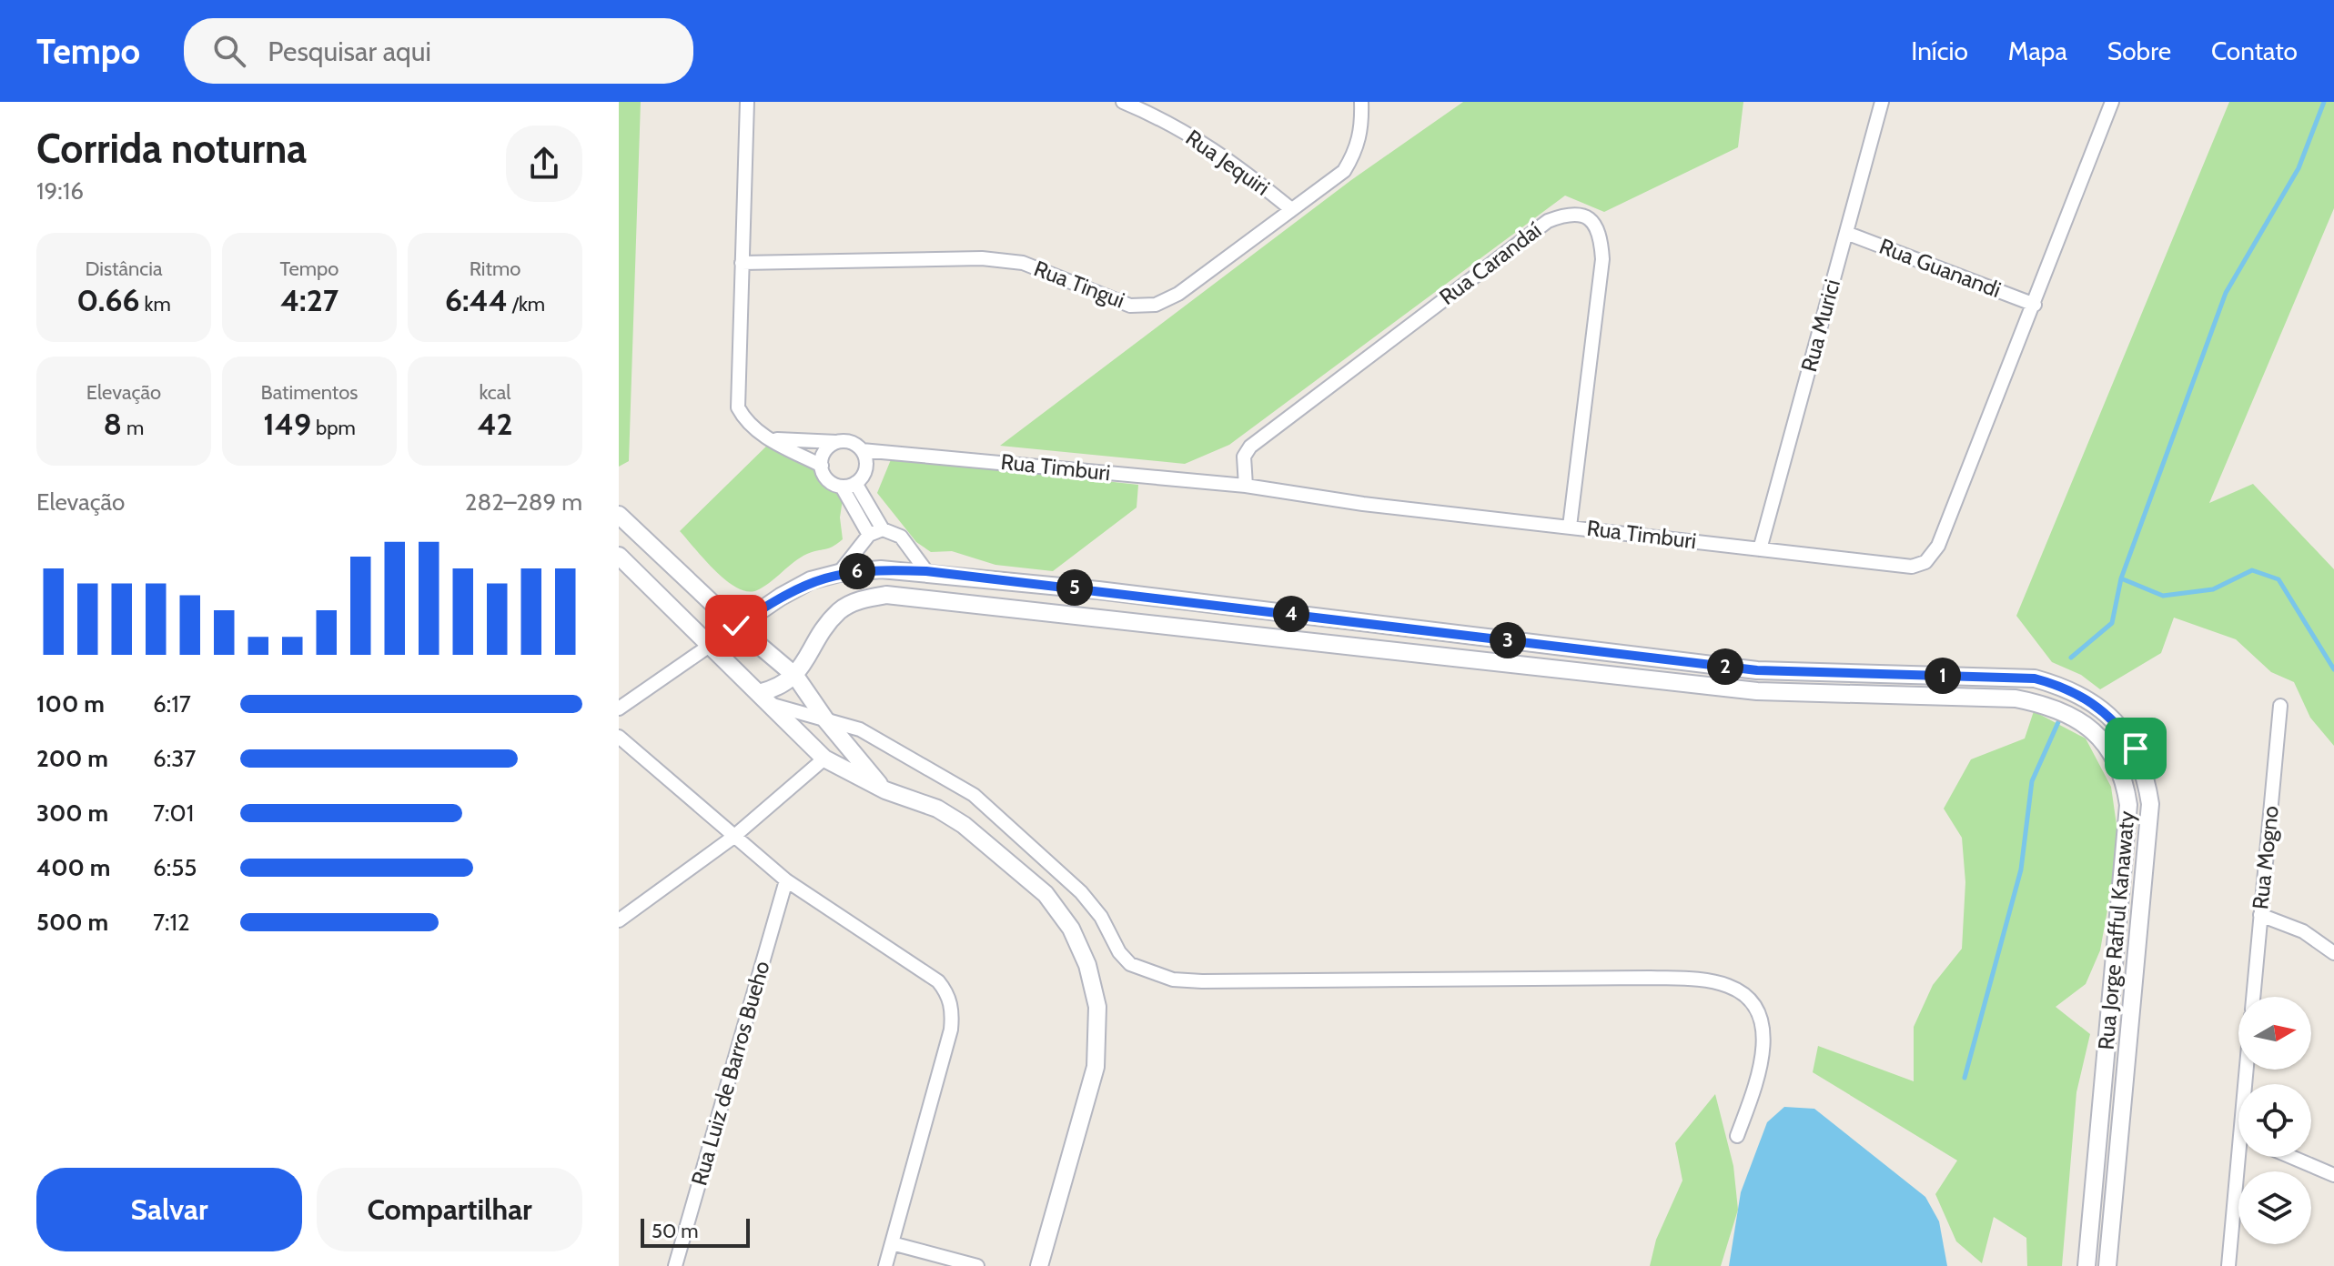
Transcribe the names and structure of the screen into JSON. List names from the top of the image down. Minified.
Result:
{"streets":{"main road":["Rua Jorge Rafful Kanawaty"],"street":["Rua Jequiri","Rua Carandaí","Rua Guanandi","Rua Tingui","Rua Murici","Rua Timburi","Rua Mogno","Rua Luiz de Barros Bueho"]},"crossings":[["Rua Jequiri","Rua Tingui"],["Rua Carandaí","Rua Timburi"],["Rua Guanandi","Rua Murici"],["Rua Guanandi","Rua Timburi"],["Rua Murici","Rua Timburi"]],"scale_bar":"50 m","north":"right","page":{"header":"Tempo","search":"Pesquisar aqui","nav":["Início","Mapa","Sobre","Contato"],"heading":["Corrida noturna","19:16"],"stats":[["Distância","0.66 km"],["Tempo","4:27"],["Ritmo","6:44 /km"],["Elevação","8 m"],["Batimentos","149 bpm"],["kcal","42"]],"chart":["Elevação","282–289 m"],"pins":["6","5","4","3","2","1"],"list":[{"name":"100 m","note":"6:17"},{"name":"200 m","note":"6:37"},{"name":"300 m","note":"7:01"},{"name":"400 m","note":"6:55"},{"name":"500 m","note":"7:12"}],"buttons":["Salvar","Compartilhar"],"scale":"50 m"}}
